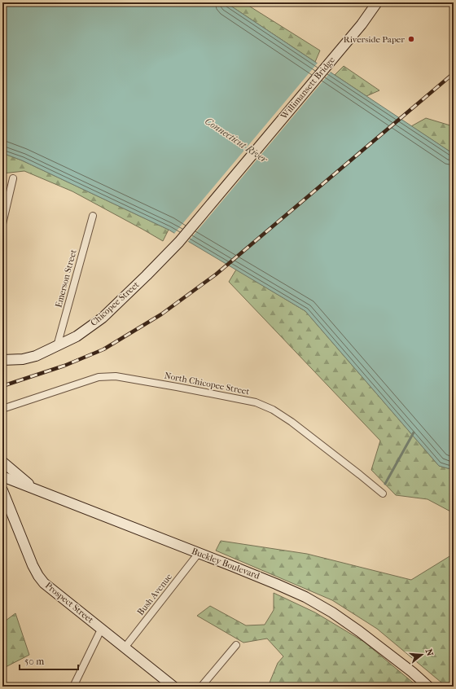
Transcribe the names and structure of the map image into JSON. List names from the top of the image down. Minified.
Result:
{"streets":{"main road":["Willimansett Bridge","Chicopee Street","Buckley Boulevard","Prospect Street"],"street":["Emerson Street","North Chicopee Street","Bush Avenue"]},"crossings":[["Willimansett Bridge","Chicopee Street"],["Emerson Street","Chicopee Street"],["Buckley Boulevard","Bush Avenue"],["Bush Avenue","Prospect Street"]],"water":["Connecticut River"],"places":["Riverside Paper"],"scale_bar":"50 m","north":"right"}
